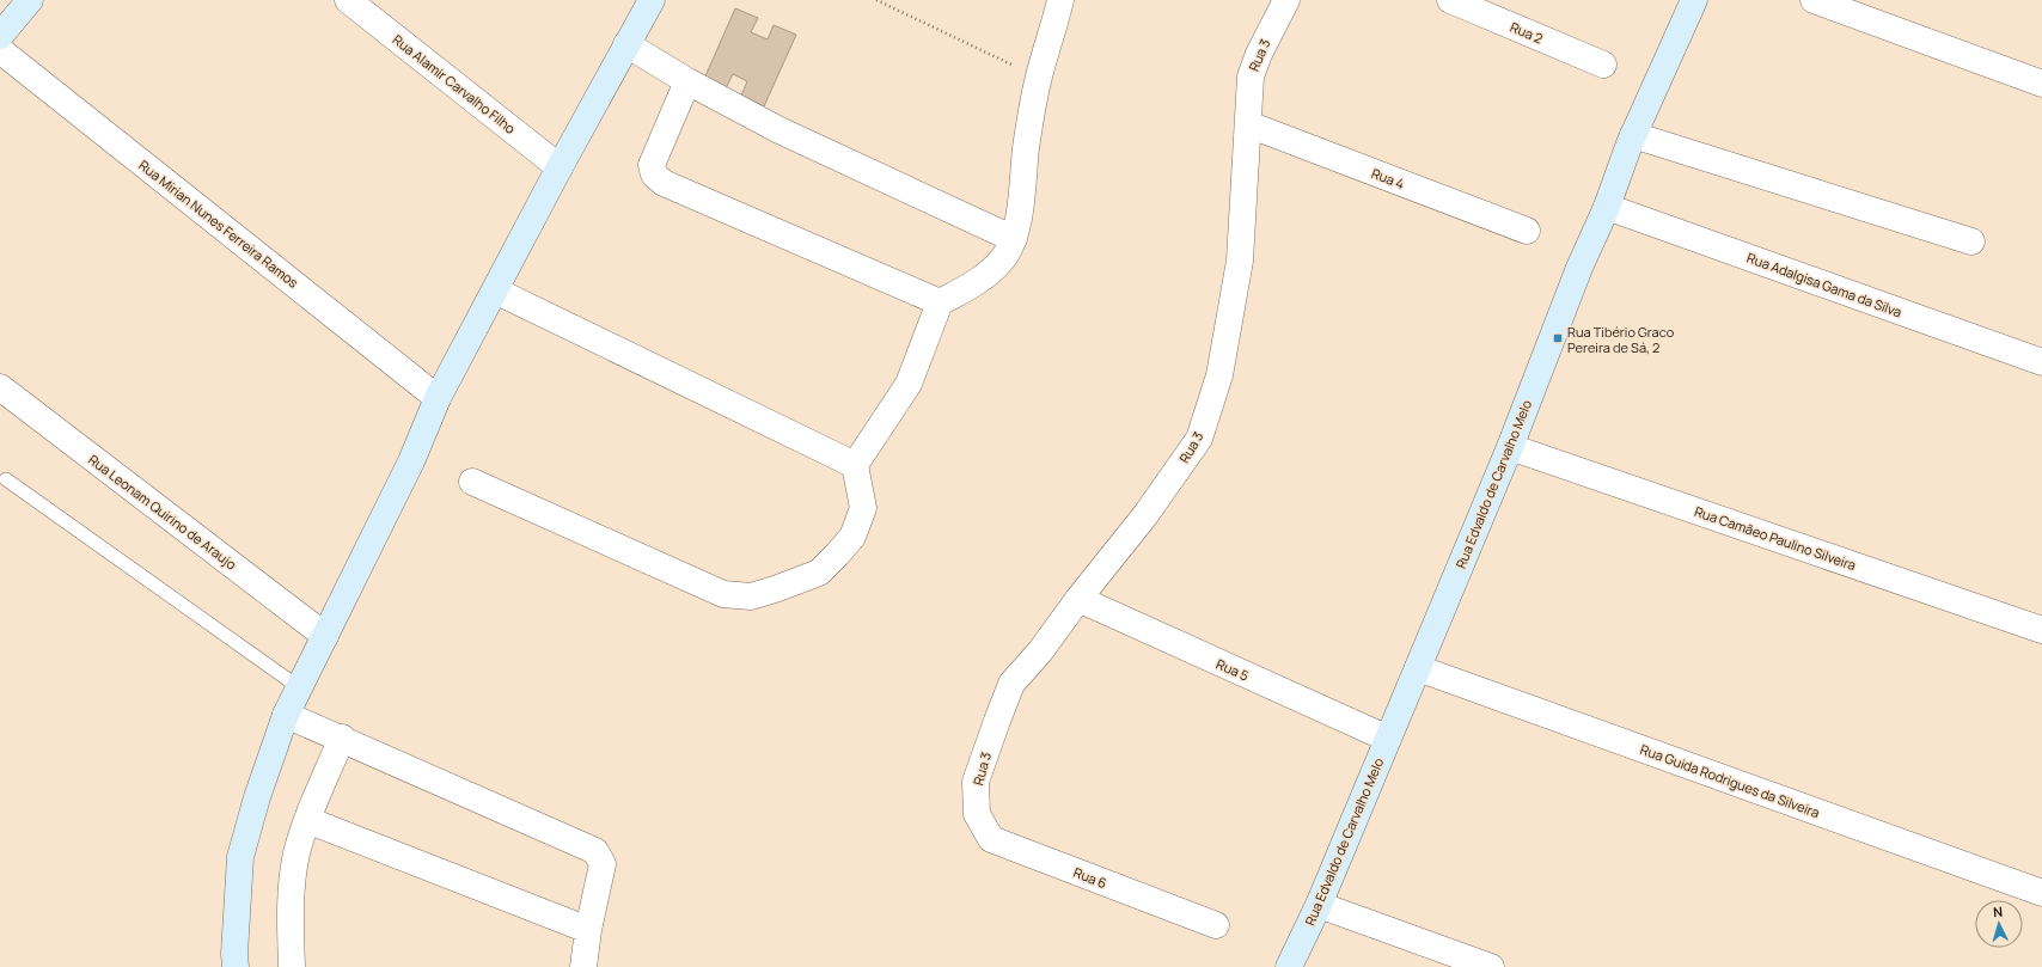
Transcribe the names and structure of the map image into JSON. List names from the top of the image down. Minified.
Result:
{"streets":{"street":["Rua 2","Rua 3","Rua Alamir Carvalho Filho","Rua 4","Rua Mirian Nunes Ferreira Ramos","Rua Adalgisa Gama da Silva","Rua Edvaldo de Carvalho Melo","Rua Leonam Quirino de Araujo","Rua Camãeo Paulino Silveira","Rua 5","Rua Guida Rodrigues da Silveira","Rua 6"]},"crossings":[["Rua 3","Rua 4"],["Rua 3","Rua 5"],["Rua 3","Rua 6"],["Rua Adalgisa Gama da Silva","Rua Edvaldo de Carvalho Melo"],["Rua Edvaldo de Carvalho Melo","Rua Camãeo Paulino Silveira"],["Rua Edvaldo de Carvalho Melo","Rua 5"],["Rua Edvaldo de Carvalho Melo","Rua Guida Rodrigues da Silveira"]],"places":{"transit":["Rua Tibério Graco Pereira de Sá, 2"]},"north":"top"}
